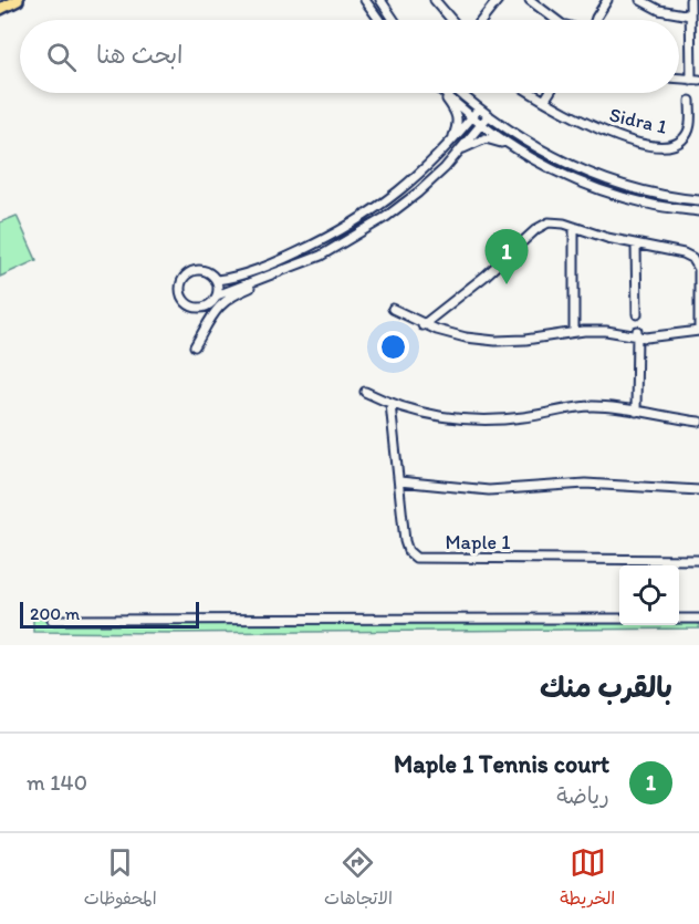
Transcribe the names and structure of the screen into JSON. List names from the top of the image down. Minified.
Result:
{"streets":{"street":["Sidra 1","Maple 1"]},"scale_bar":"200 m","page":{"search":"ابحث هنا","pins":"1","scale":"200 m","heading":"بالقرب منك","list":[{"mark":"1","name":"Maple 1 Tennis court","note":"رياضة","value":"140 m"}],"nav":["الخريطة","الاتجاهات","المحفوظات"]}}
